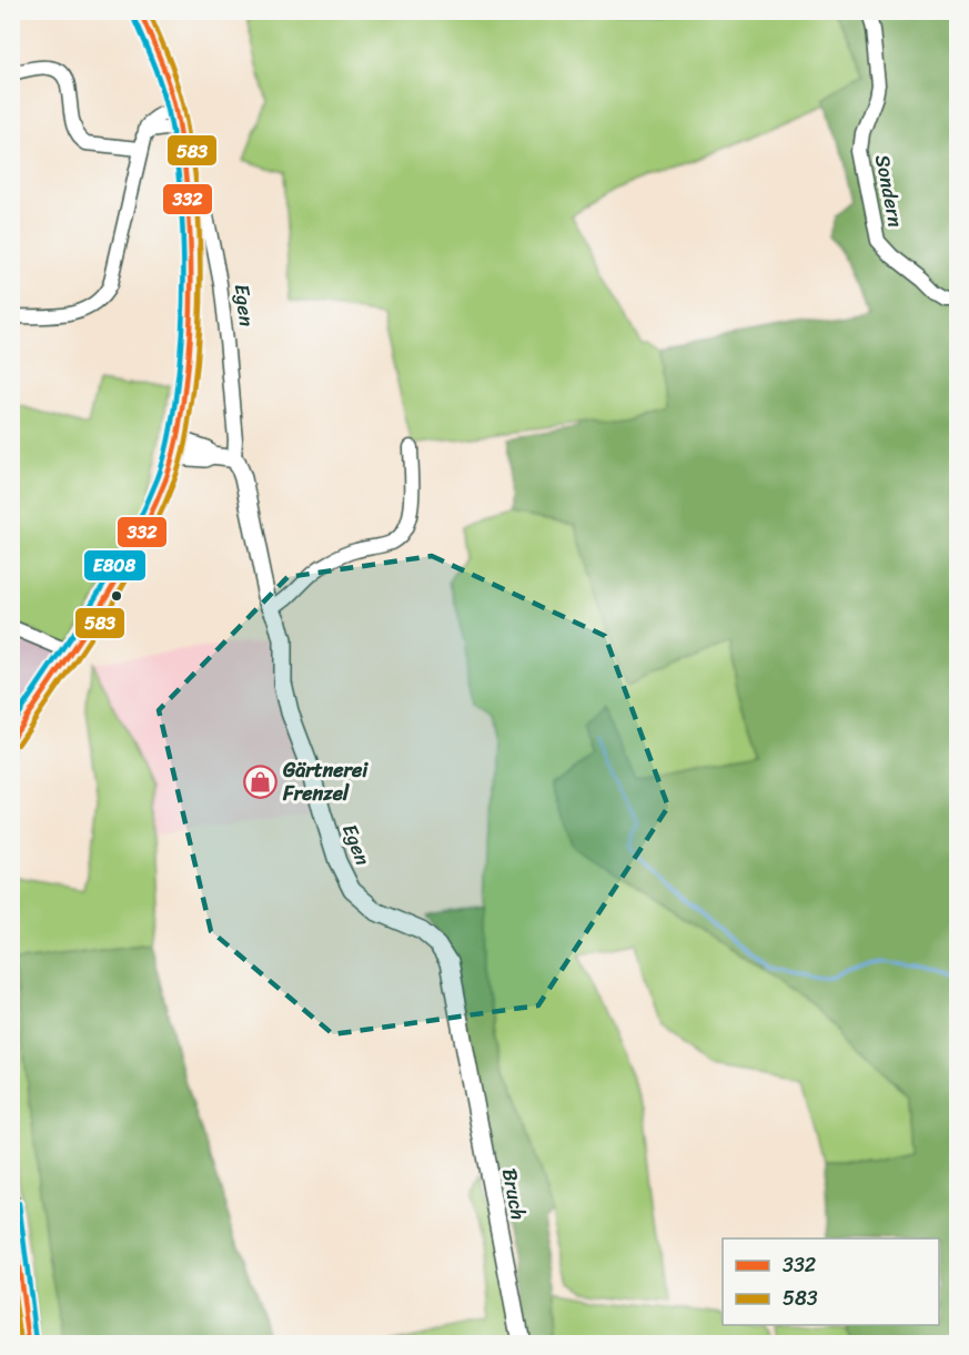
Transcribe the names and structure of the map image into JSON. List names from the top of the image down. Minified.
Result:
{"streets":{"street":["Sondern","Egen","Bruch"]},"crossings":[["Egen","Bruch"]],"places":{"shop":["Gärtnerei Frenzel"]},"lines":["transit line 332","transit line 583","transit line E808"],"legend":["332","583"]}
